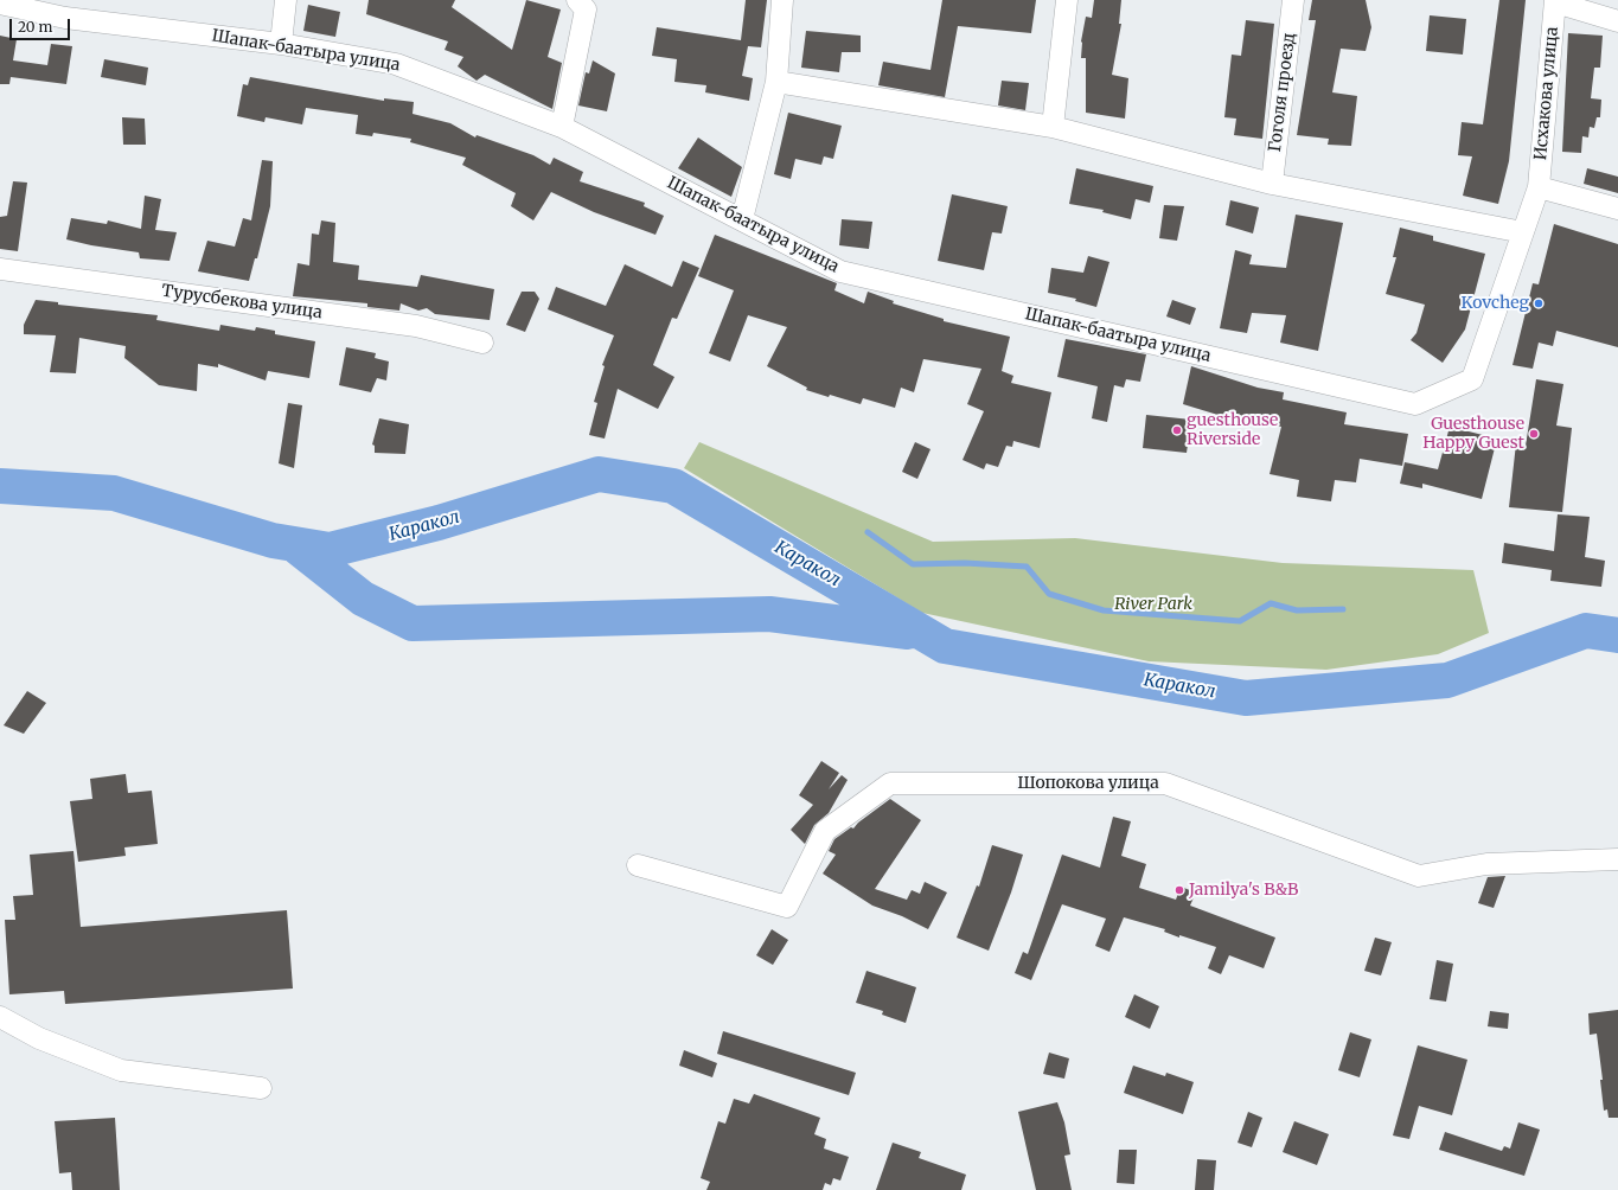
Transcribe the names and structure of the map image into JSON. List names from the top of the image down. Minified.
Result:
{"streets":{"street":["Шапак-баатыра улица","Гоголя проезд","Исхакова улица","Турусбекова улица","Шопокова улица"]},"crossings":[["Шапак-баатыра улица","Исхакова улица"]],"water":["Каракол"],"parks":["River Park"],"places":["Kovcheg","guesthouse Riverside","Guesthouse Happy Guest","Jamilya's B&B"],"scale_bar":"20 m"}
